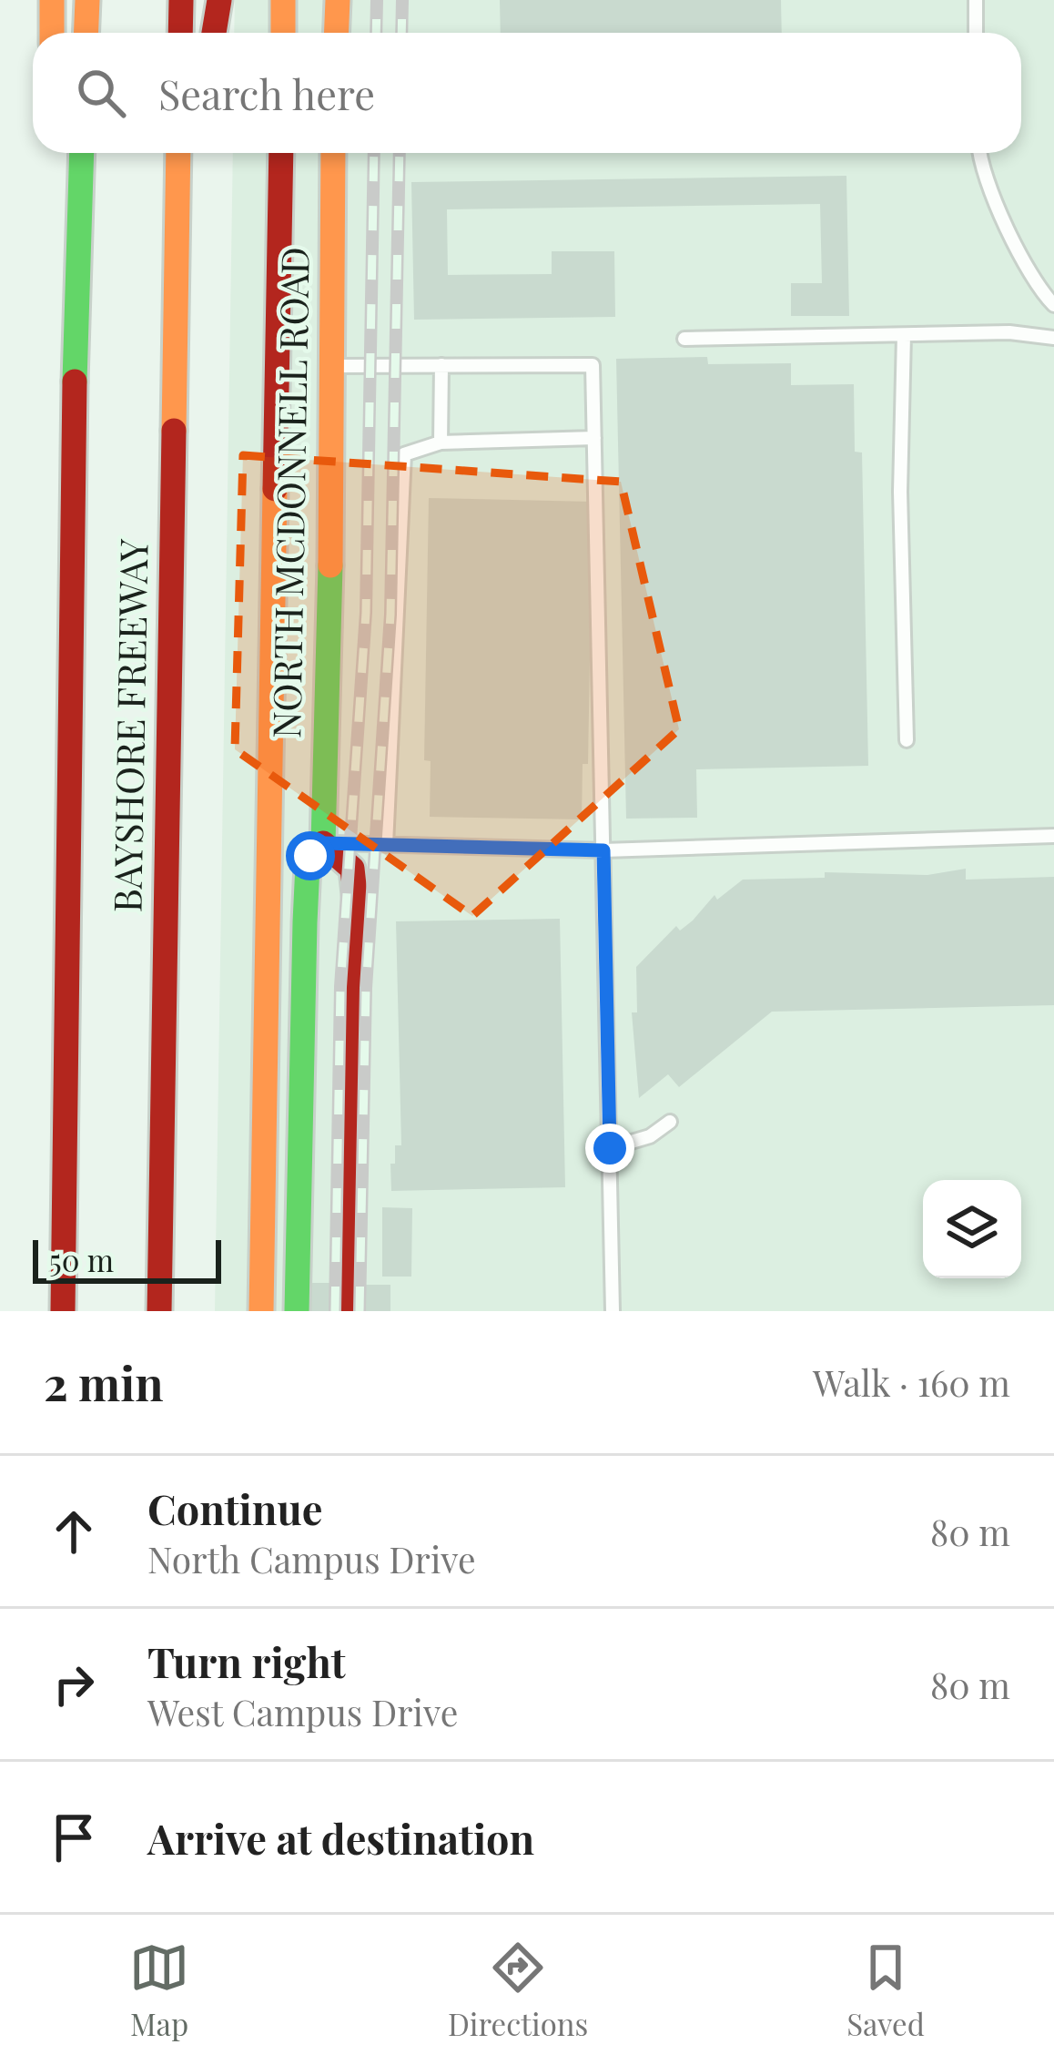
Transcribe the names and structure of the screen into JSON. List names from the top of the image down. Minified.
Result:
{"streets":{"main road":["NORTH MCDONNELL ROAD","BAYSHORE FREEWAY"]},"scale_bar":"50 m","page":{"search":"Search here","scale":"50 m","heading":["2 min","Walk · 160 m"],"list":[["Continue","North Campus Drive","80 m"],["Turn right","West Campus Drive","80 m"],"Arrive at destination"],"nav":["Map","Directions","Saved"]}}
